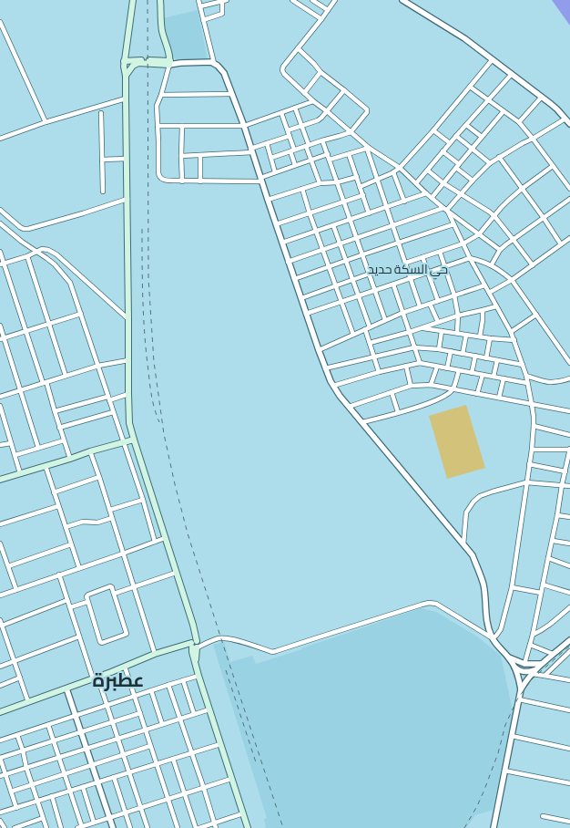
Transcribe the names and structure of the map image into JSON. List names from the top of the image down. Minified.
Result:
{"districts":["حي السكة حديد","عطبرة"]}
